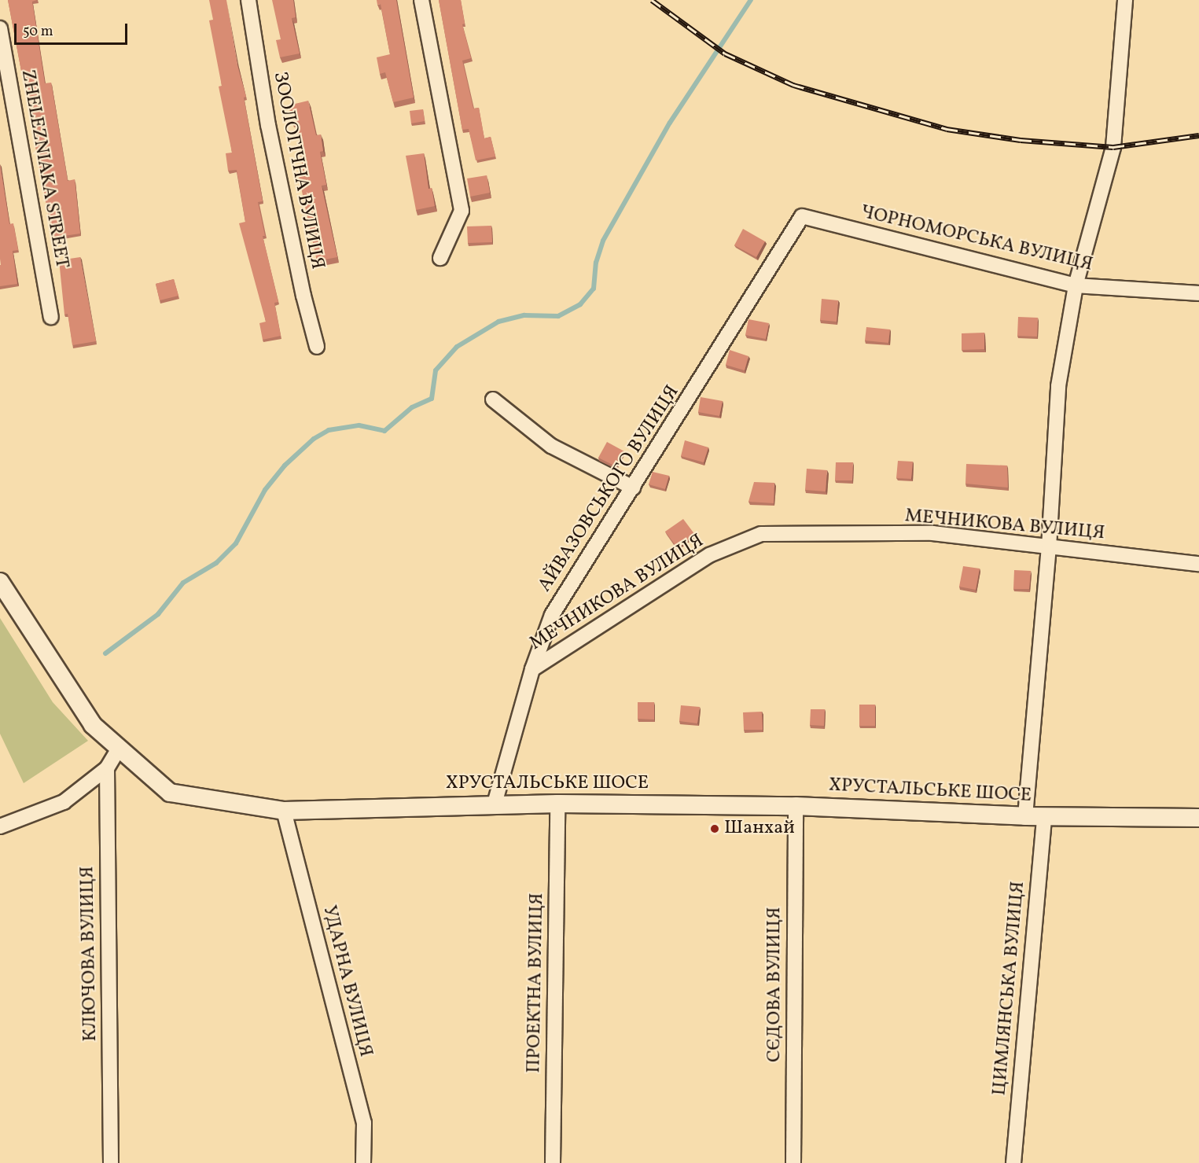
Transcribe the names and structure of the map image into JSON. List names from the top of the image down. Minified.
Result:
{"streets":{"street":["ZHELEZNIAKA STREET","ЗООЛОГІЧНА ВУЛИЦЯ","ЧОРНОМОРСЬКА ВУЛИЦЯ","АЙВАЗОВСЬКОГО ВУЛИЦЯ","МЕЧНИКОВА ВУЛИЦЯ","ХРУСТАЛЬСЬКЕ ШОСЕ","КЛЮЧОВА ВУЛИЦЯ","УДАРНА ВУЛИЦЯ","ПРОЕКТНА ВУЛИЦЯ","СЄДОВА ВУЛИЦЯ","ЦИМЛЯНСЬКА ВУЛИЦЯ"]},"crossings":[["ЧОРНОМОРСЬКА ВУЛИЦЯ","АЙВАЗОВСЬКОГО ВУЛИЦЯ"],["АЙВАЗОВСЬКОГО ВУЛИЦЯ","МЕЧНИКОВА ВУЛИЦЯ"],["АЙВАЗОВСЬКОГО ВУЛИЦЯ","ХРУСТАЛЬСЬКЕ ШОСЕ"],["ХРУСТАЛЬСЬКЕ ШОСЕ","УДАРНА ВУЛИЦЯ"],["ХРУСТАЛЬСЬКЕ ШОСЕ","ПРОЕКТНА ВУЛИЦЯ"],["ХРУСТАЛЬСЬКЕ ШОСЕ","СЄДОВА ВУЛИЦЯ"],["ХРУСТАЛЬСЬКЕ ШОСЕ","ЦИМЛЯНСЬКА ВУЛИЦЯ"]],"places":["Шанхай"],"scale_bar":"50 m"}
